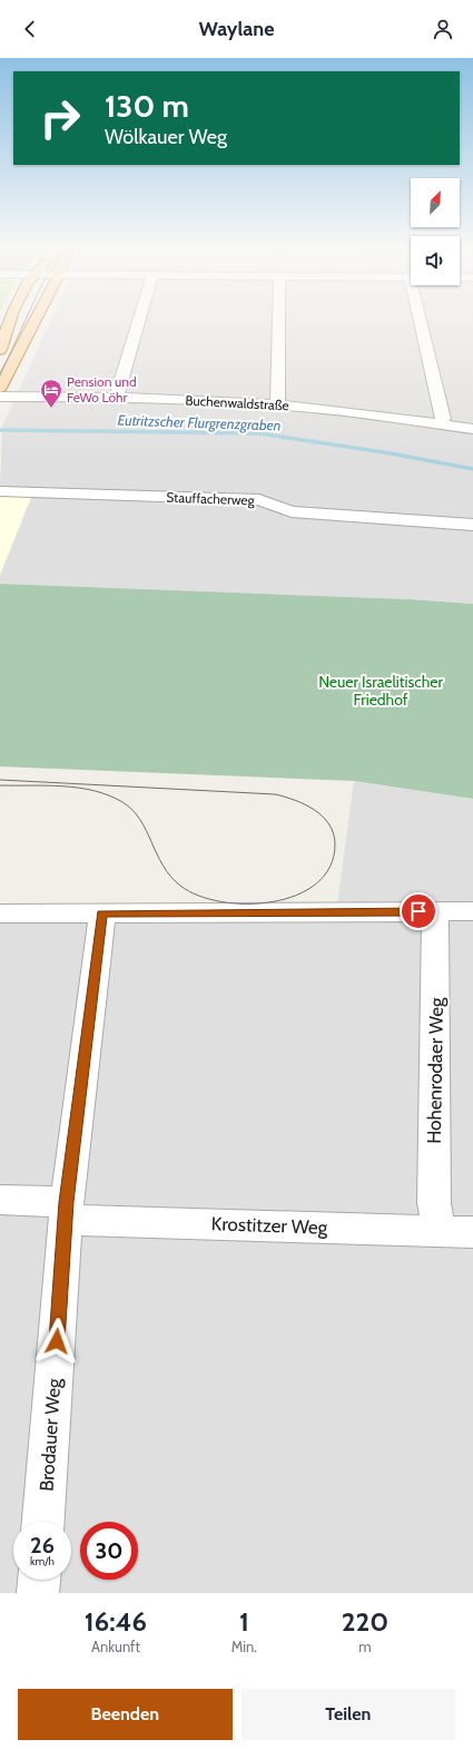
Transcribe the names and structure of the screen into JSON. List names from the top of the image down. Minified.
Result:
{"streets":{"street":["Buchenwaldstraße","Stauffacherweg","Hohenrodaer Weg","Krostitzer Weg","Brodauer Weg"]},"crossings":[["Hohenrodaer Weg","Krostitzer Weg"],["Krostitzer Weg","Brodauer Weg"]],"water":["Eutritzscher Flurgrenzgraben"],"parks":["Neuer Israelitischer Friedhof"],"places":{"hotel":["Pension und FeWo Löhr"]},"north":"top right","page":{"header":"Waylane","turn":["130 m","Wölkauer Weg"],"speed":"26 km/h","limit":"30","eta":["16:46","Ankunft","1","Min.","220","m"],"buttons":["Beenden","Teilen"]}}
